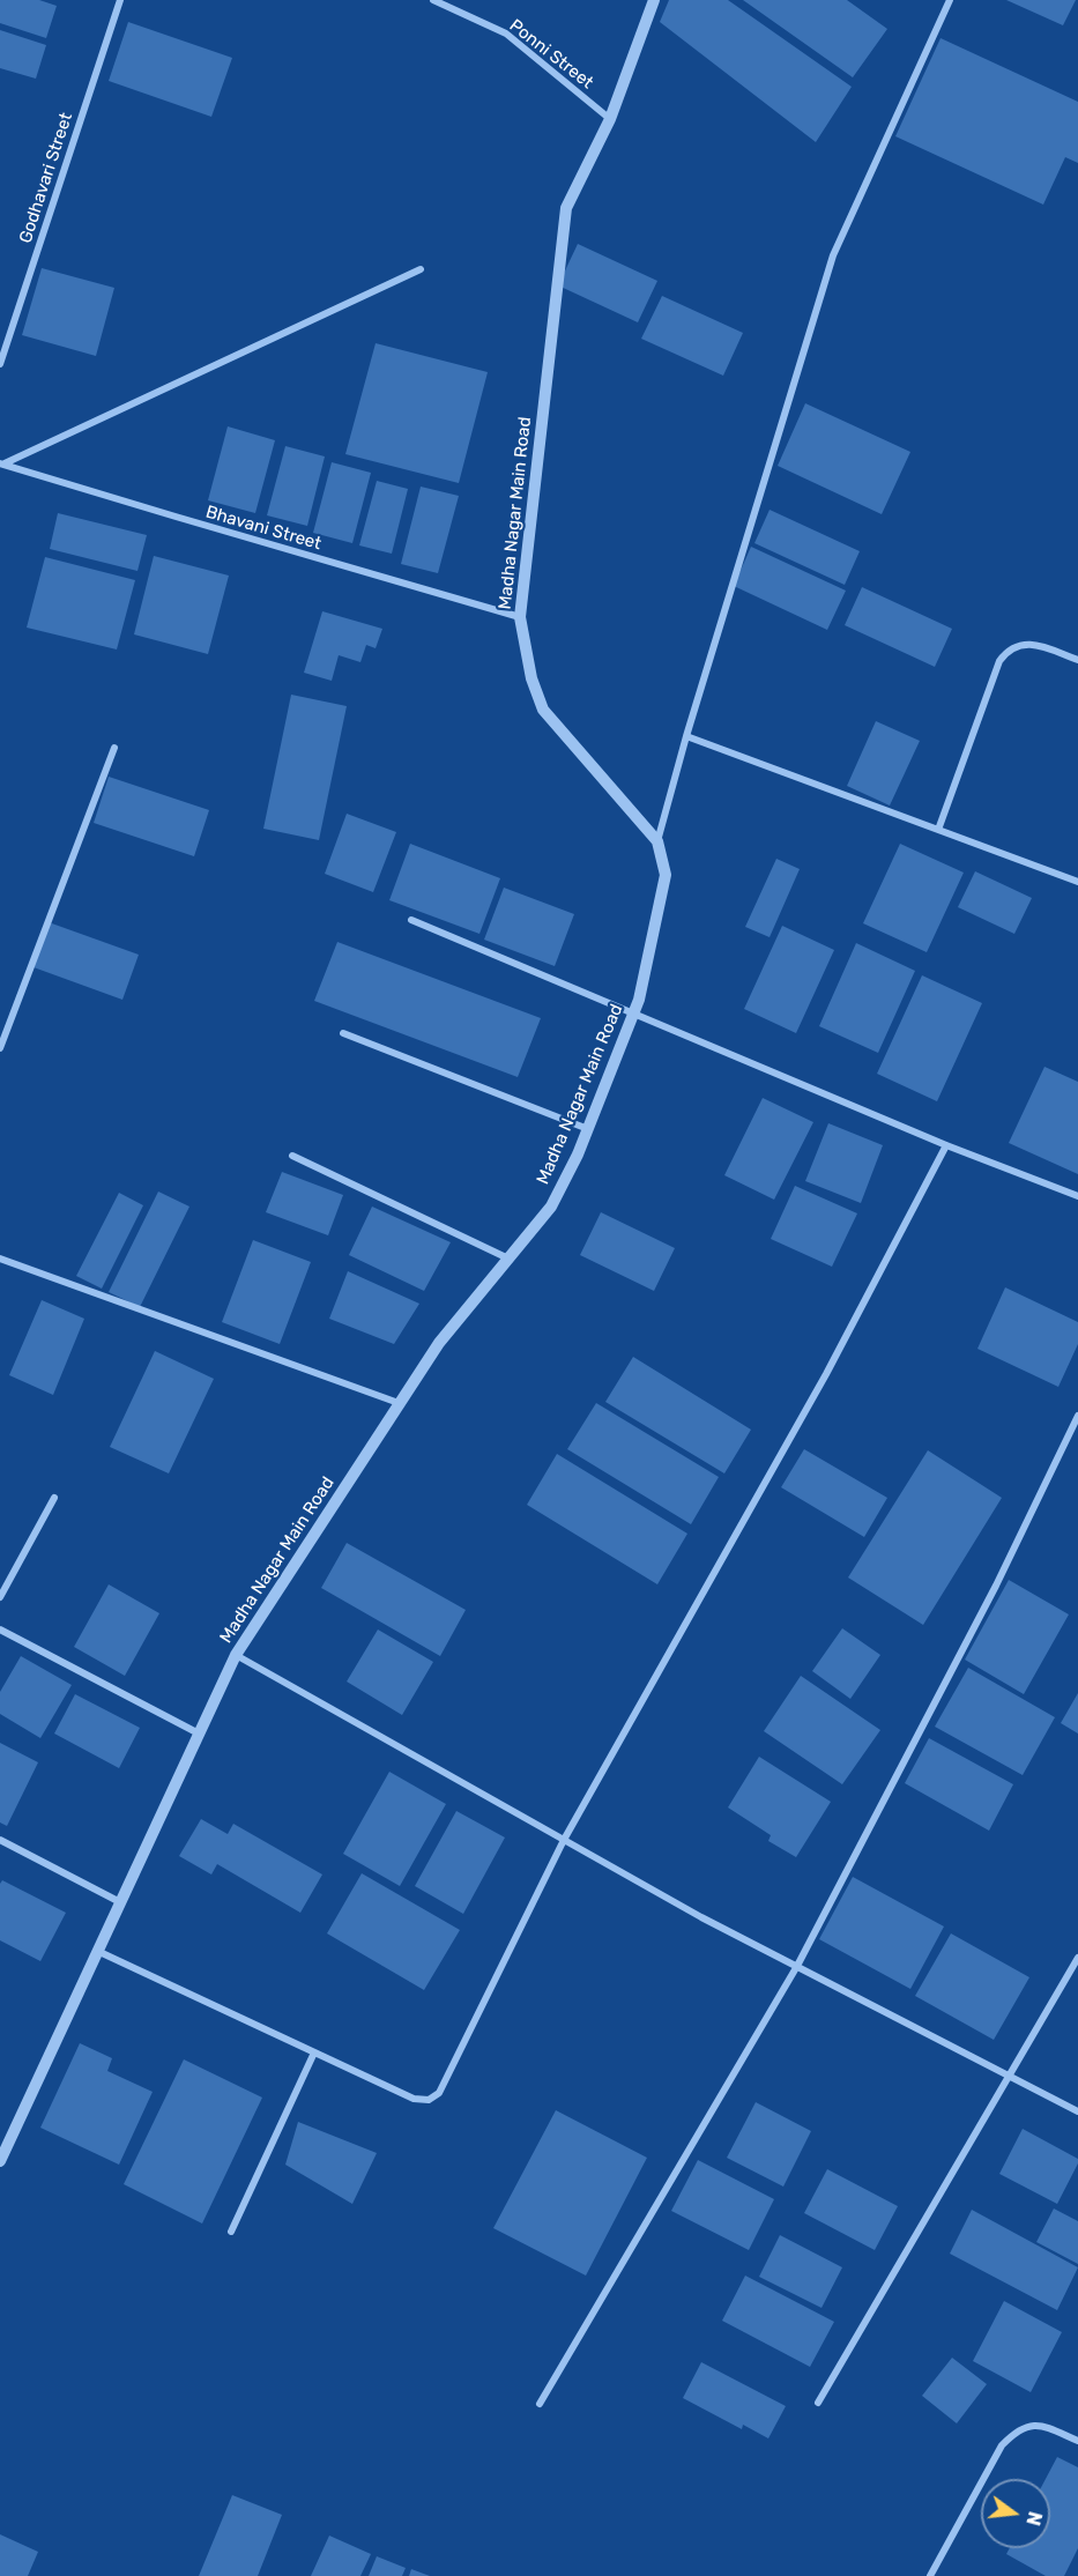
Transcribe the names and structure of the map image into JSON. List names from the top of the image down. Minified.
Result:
{"streets":{"street":["Ponni Street","Godhavari Street","Madha Nagar Main Road","Bhavani Street"]},"crossings":[["Ponni Street","Madha Nagar Main Road"],["Madha Nagar Main Road","Bhavani Street"]],"north":"right"}
